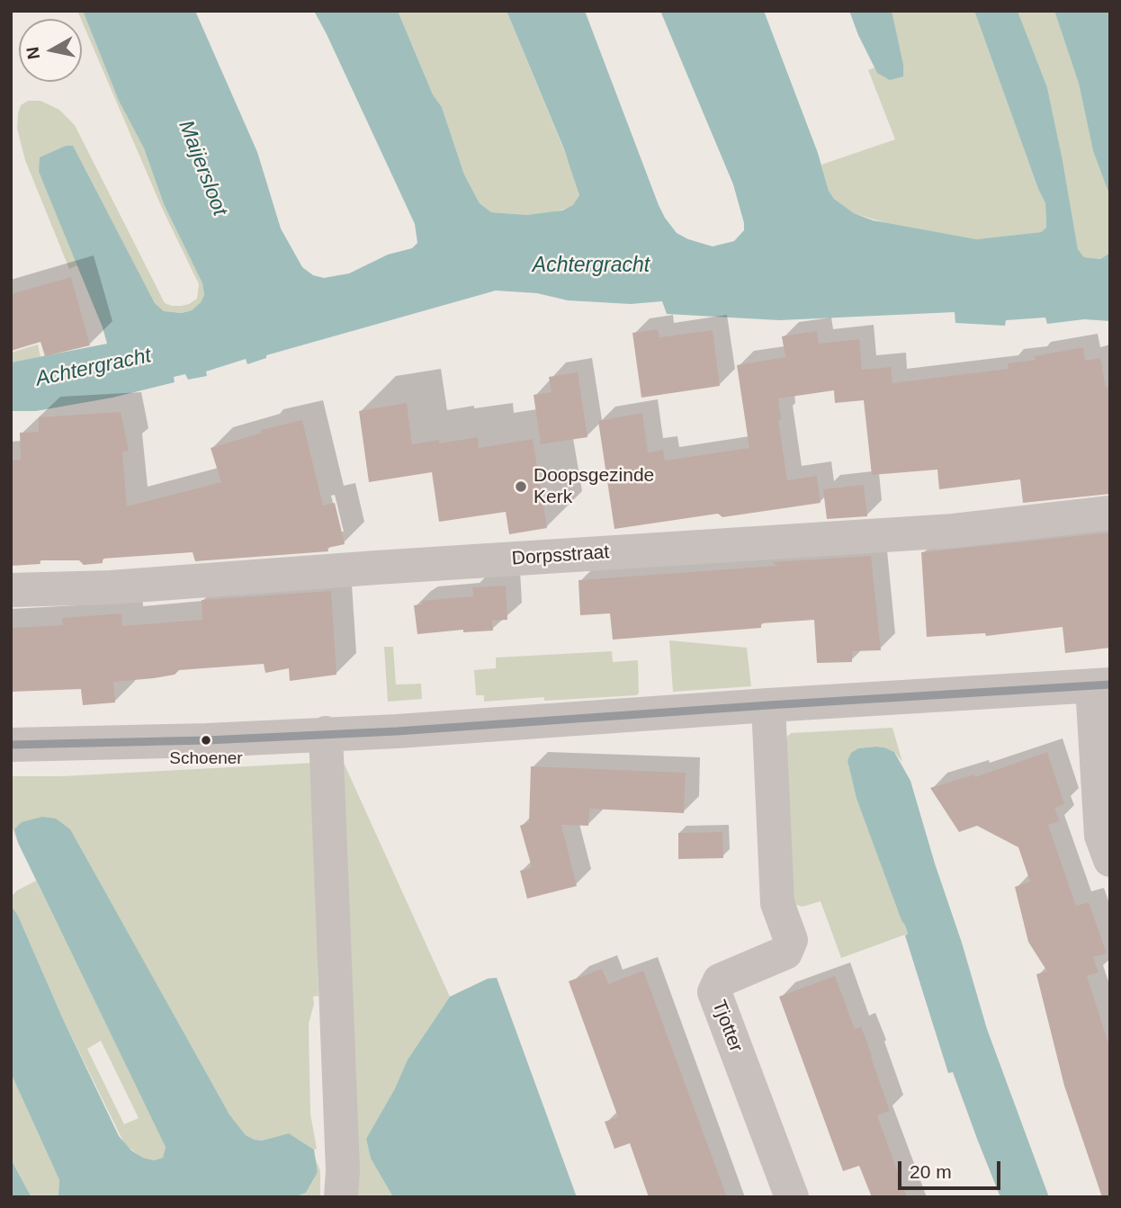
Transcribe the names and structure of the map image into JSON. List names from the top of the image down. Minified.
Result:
{"streets":{"street":["Dorpsstraat","Tjotter"]},"water":["Maijersloot","Achtergracht"],"places":["Doopsgezinde Kerk","Schoener"],"scale_bar":"20 m","north":"left"}
